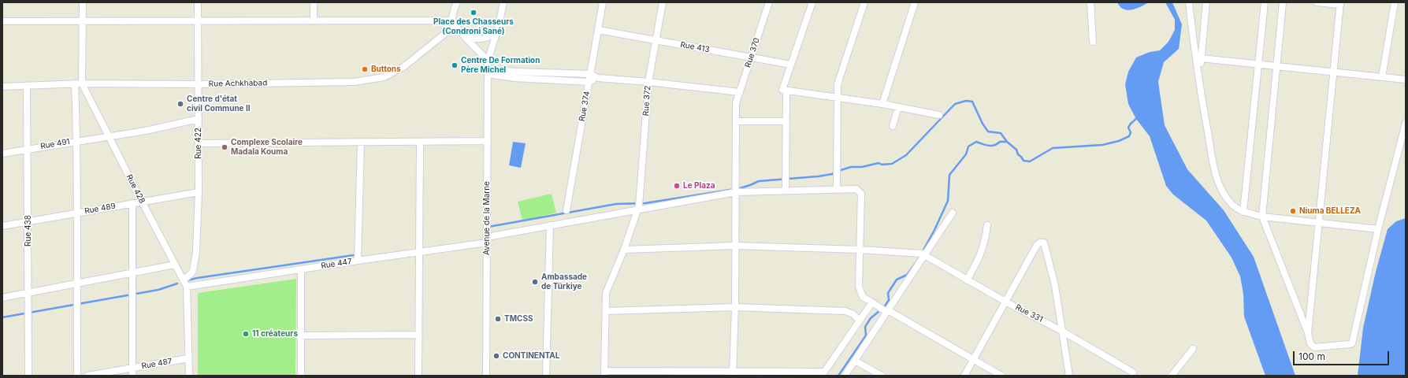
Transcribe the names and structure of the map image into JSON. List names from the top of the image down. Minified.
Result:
{"streets":{"street":["Rue 413","Rue 370","Rue Achkhabad","Rue 372","Rue 374","Rue 422","Rue 491","Rue 428","Rue 489","Avenue de la Marne","Rue 438","Rue 447","Rue 331","Rue 487"]},"crossings":[["Rue 413","Rue 370"],["Rue 413","Rue 372"],["Rue 413","Rue 374"],["Rue 370","Rue 447"],["Rue Achkhabad","Rue 422"],["Rue Achkhabad","Rue 428"],["Rue Achkhabad","Rue 438"],["Rue 372","Rue 447"],["Rue 422","Rue 491"],["Rue 422","Rue 428"],["Rue 422","Rue 489"],["Rue 491","Rue 428"],["Rue 491","Rue 438"],["Rue 428","Rue 489"],["Rue 428","Rue 447"],["Rue 428","Rue 487"],["Rue 489","Rue 438"],["Avenue de la Marne","Rue 447"]],"places":["Place des Chasseurs (Condroni Sané)","Centre De Formation Père Michel","Buttons","Centre d'état civil Commune II","Complexe Scolaire Madala Kouma","Le Plaza","Niuma BELLEZA","Ambassade de Türkiye","TMCSS","11 créateurs","CONTINENTAL"],"scale_bar":"100 m"}
